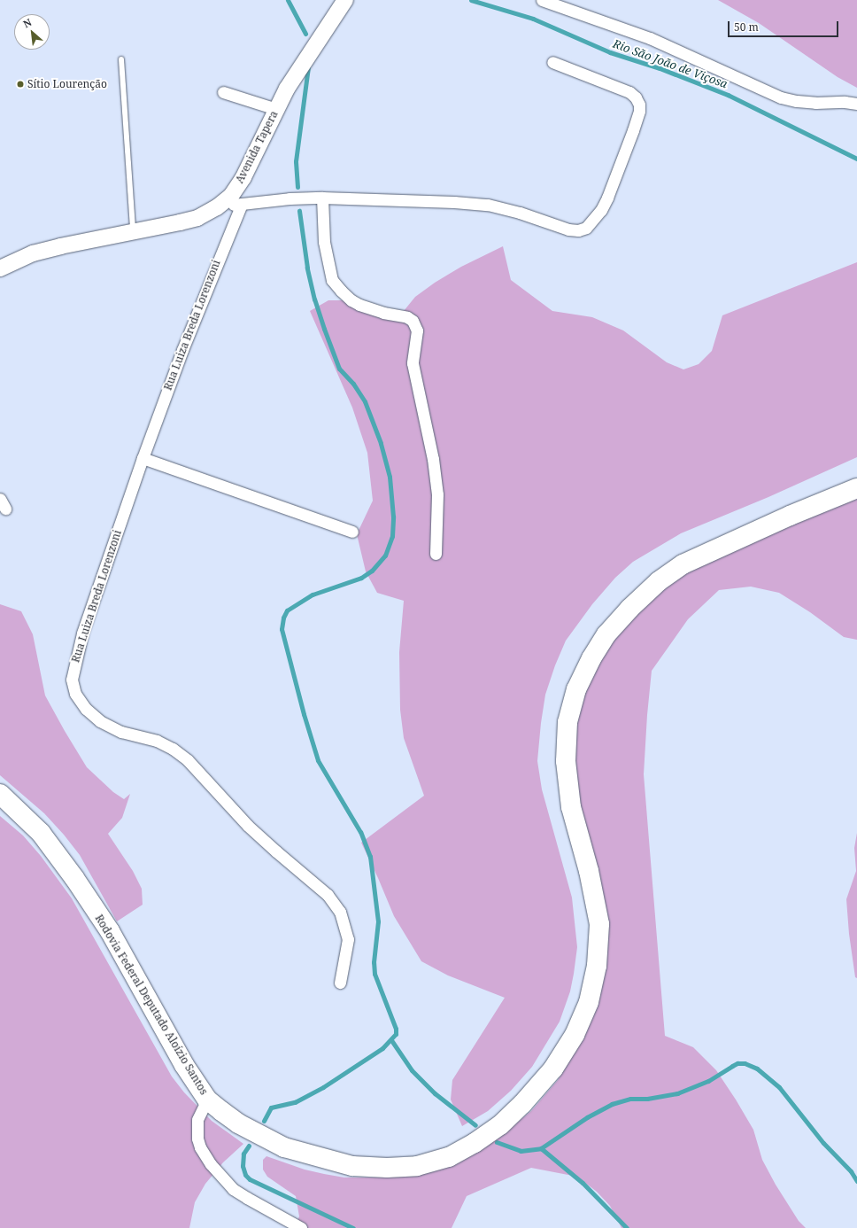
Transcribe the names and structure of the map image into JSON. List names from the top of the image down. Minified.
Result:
{"streets":{"highway":["Rodovia Federal Deputado Aloízio Santos"],"street":["Avenida Tapera","Rua Luiza Breda Lorenzoni"]},"water":["Rio São João de Viçosa"],"places":["Sítio Lourenção"],"scale_bar":"50 m","north":"top left"}
